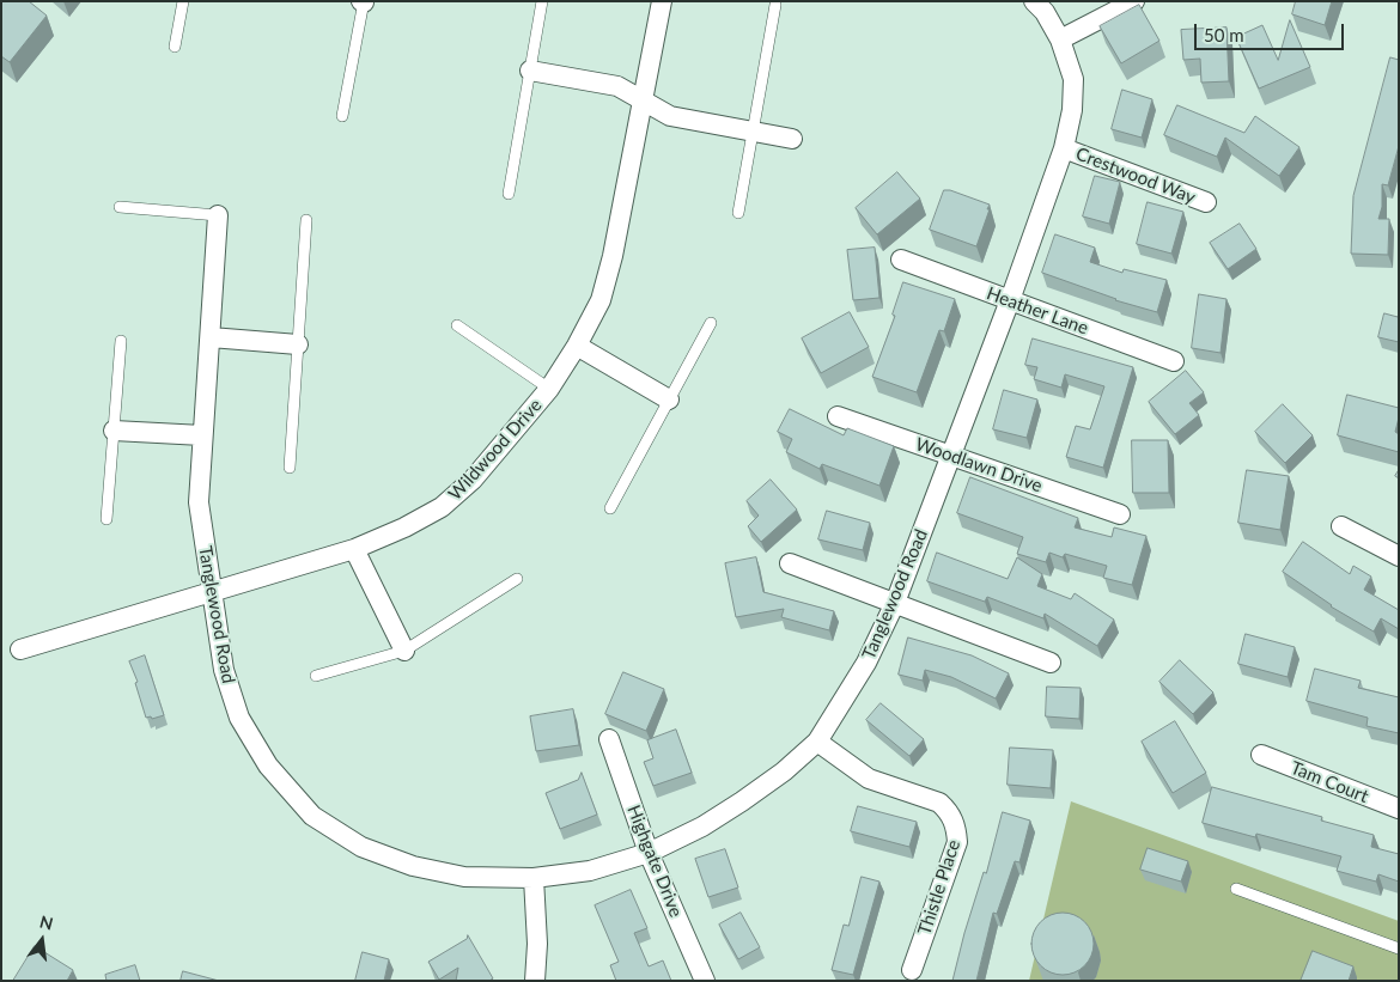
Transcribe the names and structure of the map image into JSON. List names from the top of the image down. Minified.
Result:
{"streets":{"street":["Crestwood Way","Heather Lane","Wildwood Drive","Woodlawn Drive","Tanglewood Road","Tam Court","Highgate Drive","Thistle Place"]},"crossings":[["Crestwood Way","Tanglewood Road"],["Heather Lane","Tanglewood Road"],["Wildwood Drive","Tanglewood Road"],["Woodlawn Drive","Tanglewood Road"],["Tanglewood Road","Highgate Drive"],["Tanglewood Road","Thistle Place"]],"scale_bar":"50 m","north":"top"}
